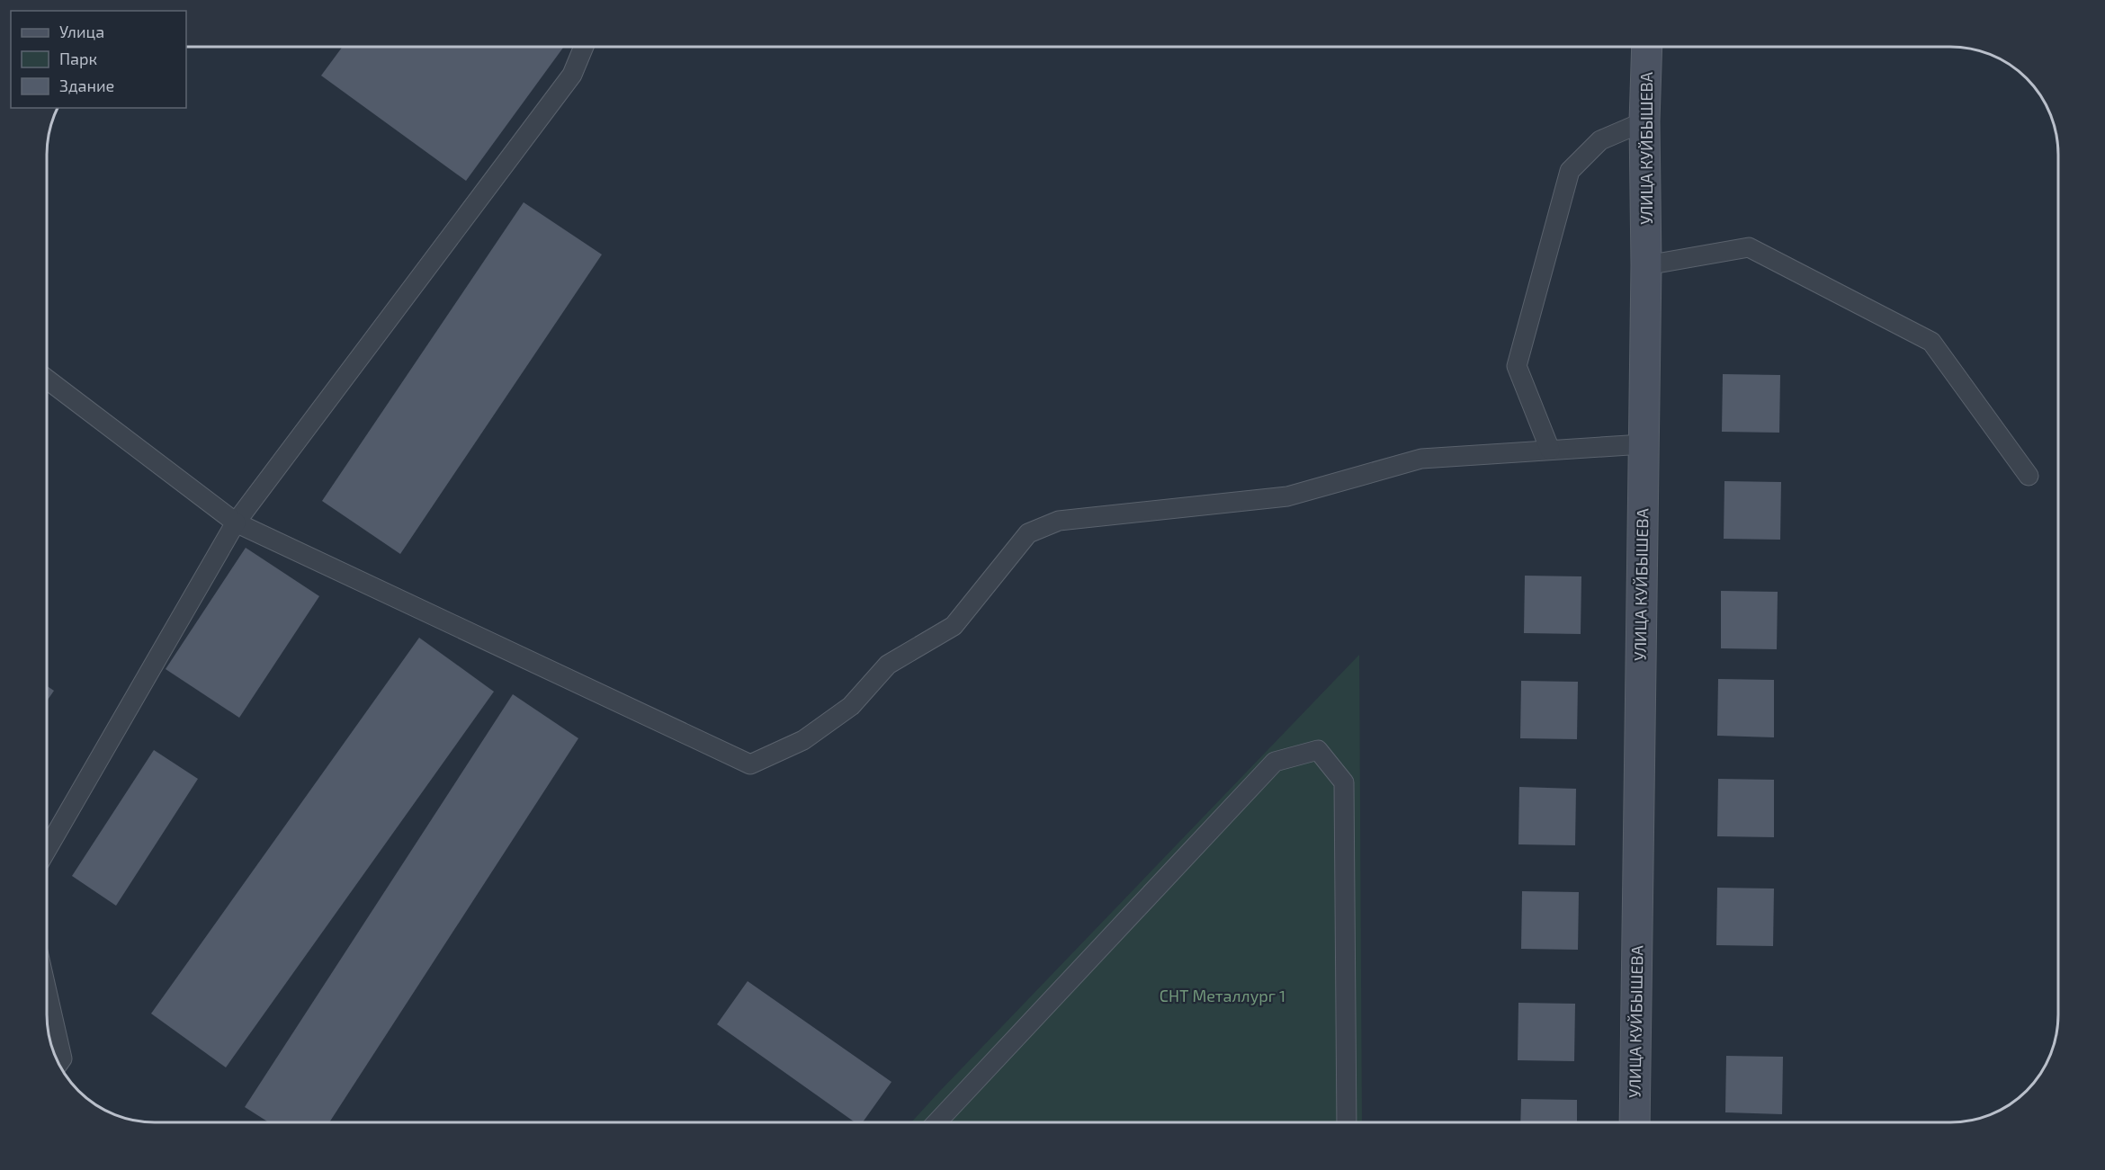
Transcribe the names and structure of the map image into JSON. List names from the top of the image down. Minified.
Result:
{"streets":{"main road":["УЛИЦА КУЙБЫШЕВА"]},"parks":["СНТ Металлург 1"],"legend":["Улица","Парк","Здание"]}
